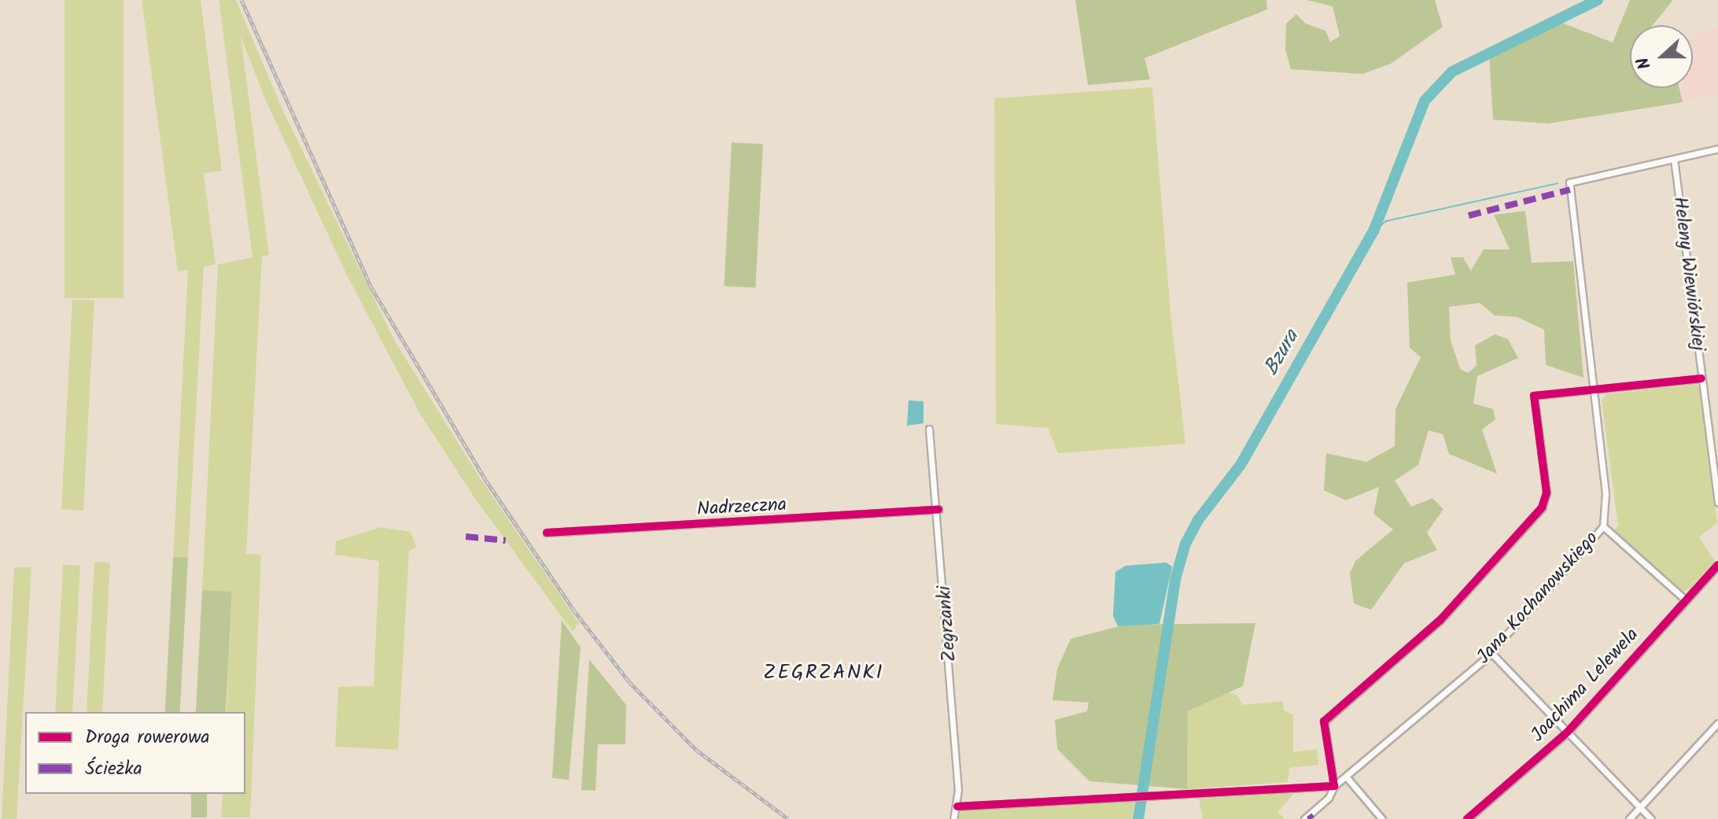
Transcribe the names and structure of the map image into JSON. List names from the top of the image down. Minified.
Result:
{"streets":{"street":["Heleny Wiewiórskiej","Nadrzeczna","Jana Kochanowskiego","Zegrzanki","Joachima Lelewela"]},"crossings":[["Heleny Wiewiórskiej","Jana Kochanowskiego"],["Nadrzeczna","Zegrzanki"]],"districts":["ZEGRZANKI"],"water":["Bzura"],"legend":["Droga rowerowa","Ścieżka"],"north":"left"}
